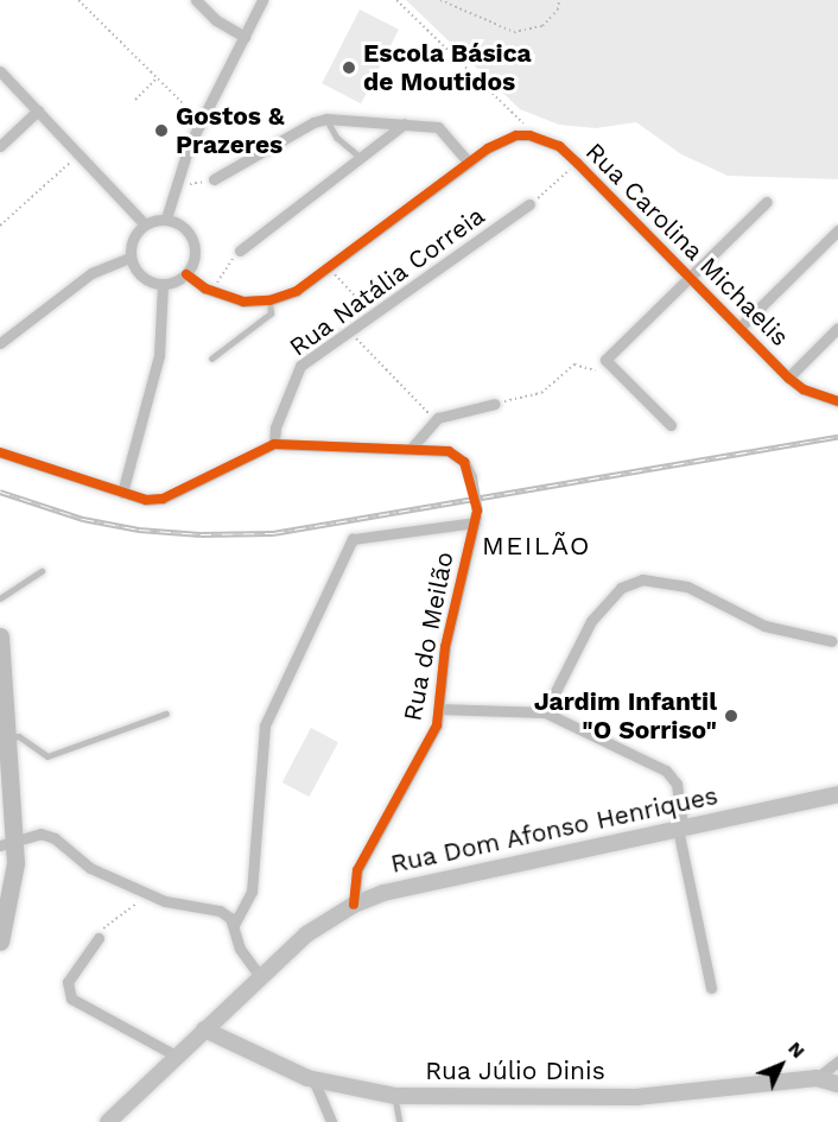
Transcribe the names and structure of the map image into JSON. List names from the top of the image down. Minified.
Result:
{"streets":{"main road":["Rua Dom Afonso Henriques","Rua Júlio Dinis"],"street":["Rua Carolina Michaelis","Rua Natália Correia","Rua do Meilão"]},"crossings":[["Rua Natália Correia","Rua do Meilão"],["Rua do Meilão","Rua Dom Afonso Henriques"],["Rua Dom Afonso Henriques","Rua Júlio Dinis"]],"districts":["MEILÃO"],"places":["Escola Básica de Moutidos","Gostos & Prazeres","Jardim Infantil \"O Sorriso\""],"north":"top right"}
